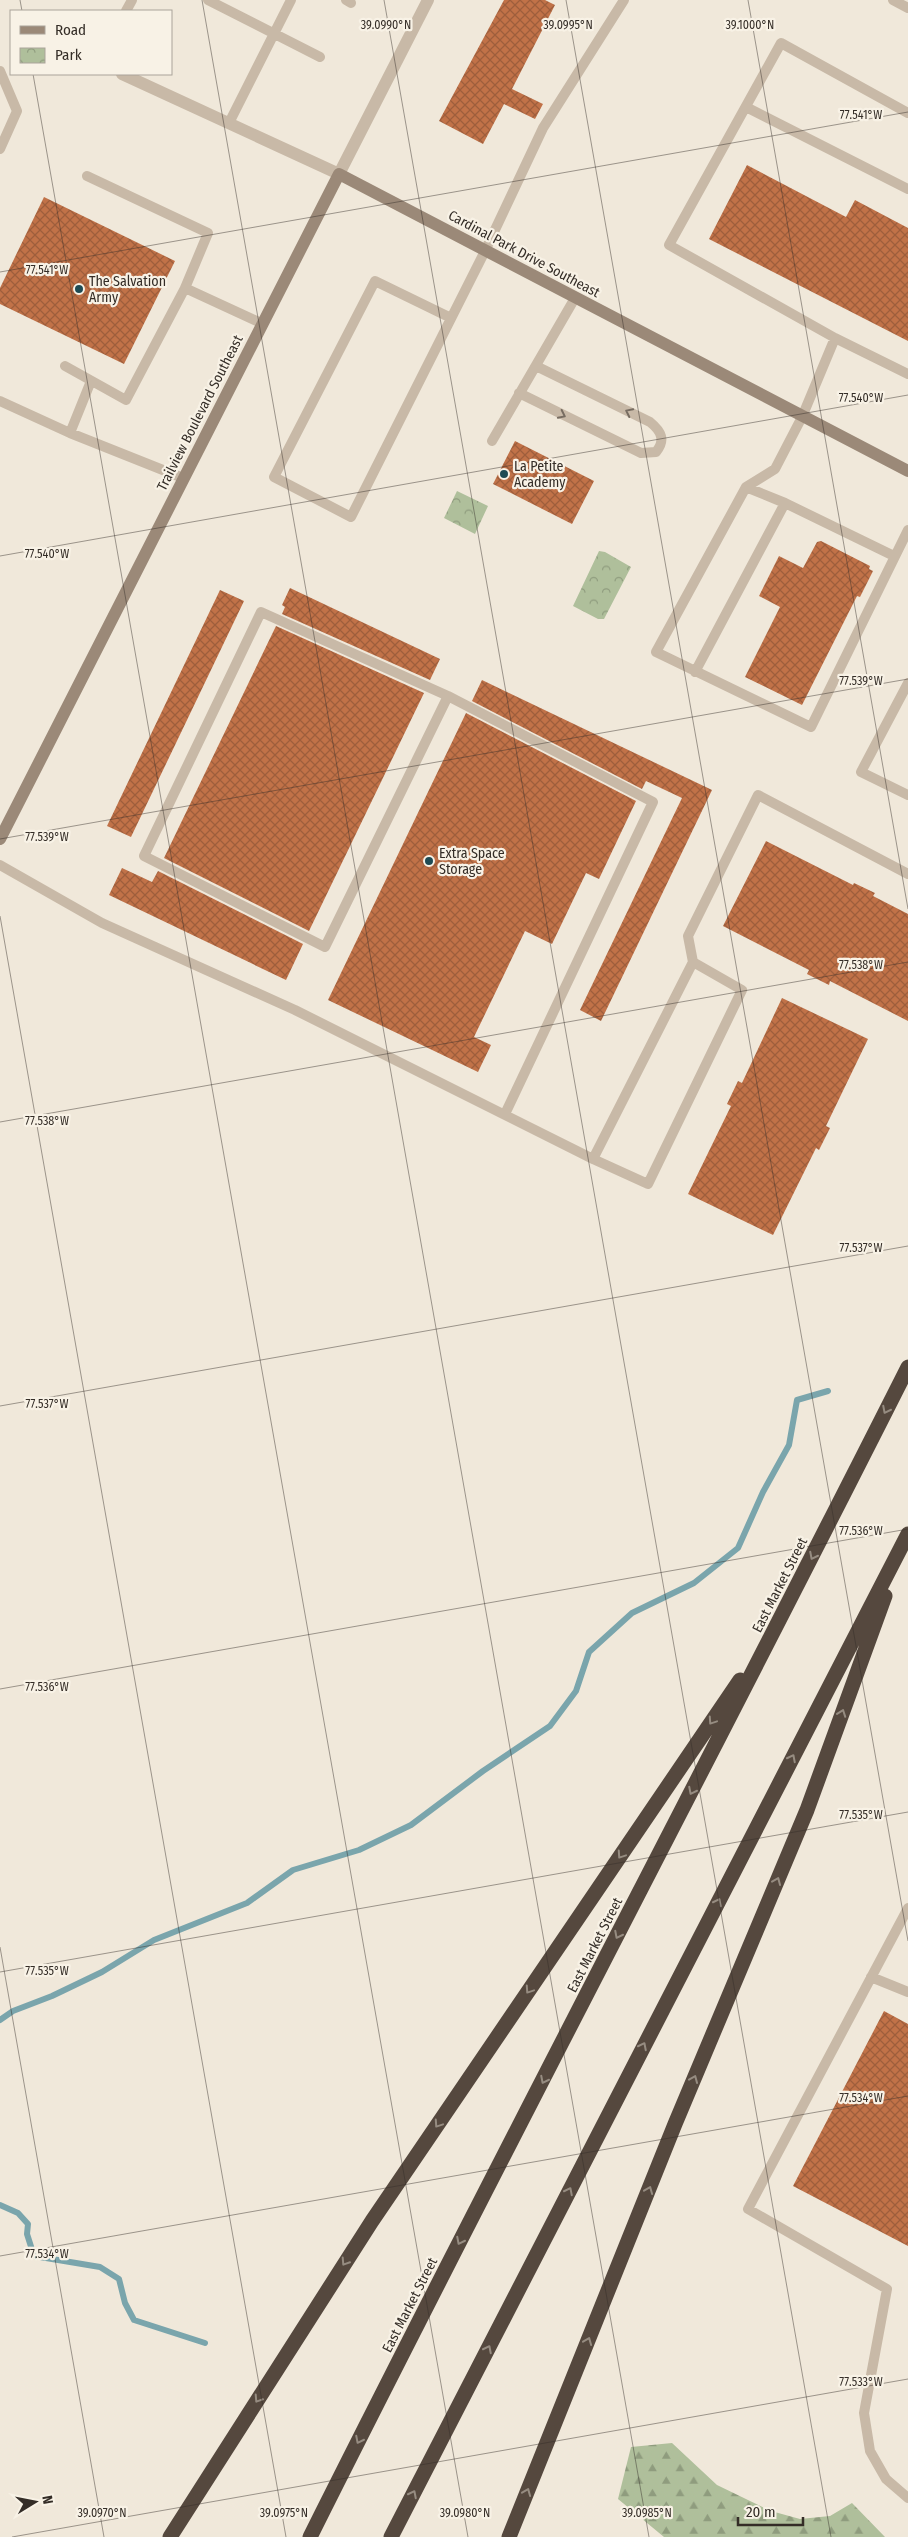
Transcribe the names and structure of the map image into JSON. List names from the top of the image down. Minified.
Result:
{"streets":{"highway":["East Market Street"],"street":["Cardinal Park Drive Southeast","Trailview Boulevard Southeast"]},"crossings":[["Cardinal Park Drive Southeast","Trailview Boulevard Southeast"]],"places":["The Salvation Army","La Petite Academy","Extra Space Storage"],"legend":["Road","Park"],"scale_bar":"20 m","north":"right","coordinates":["39.0990°N","39.0995°N","39.1000°N","77.541°W","77.540°W","77.539°W","77.538°W","77.537°W","77.536°W","77.535°W","77.534°W","77.533°W","39.0970°N","39.0975°N","39.0980°N","39.0985°N"]}
